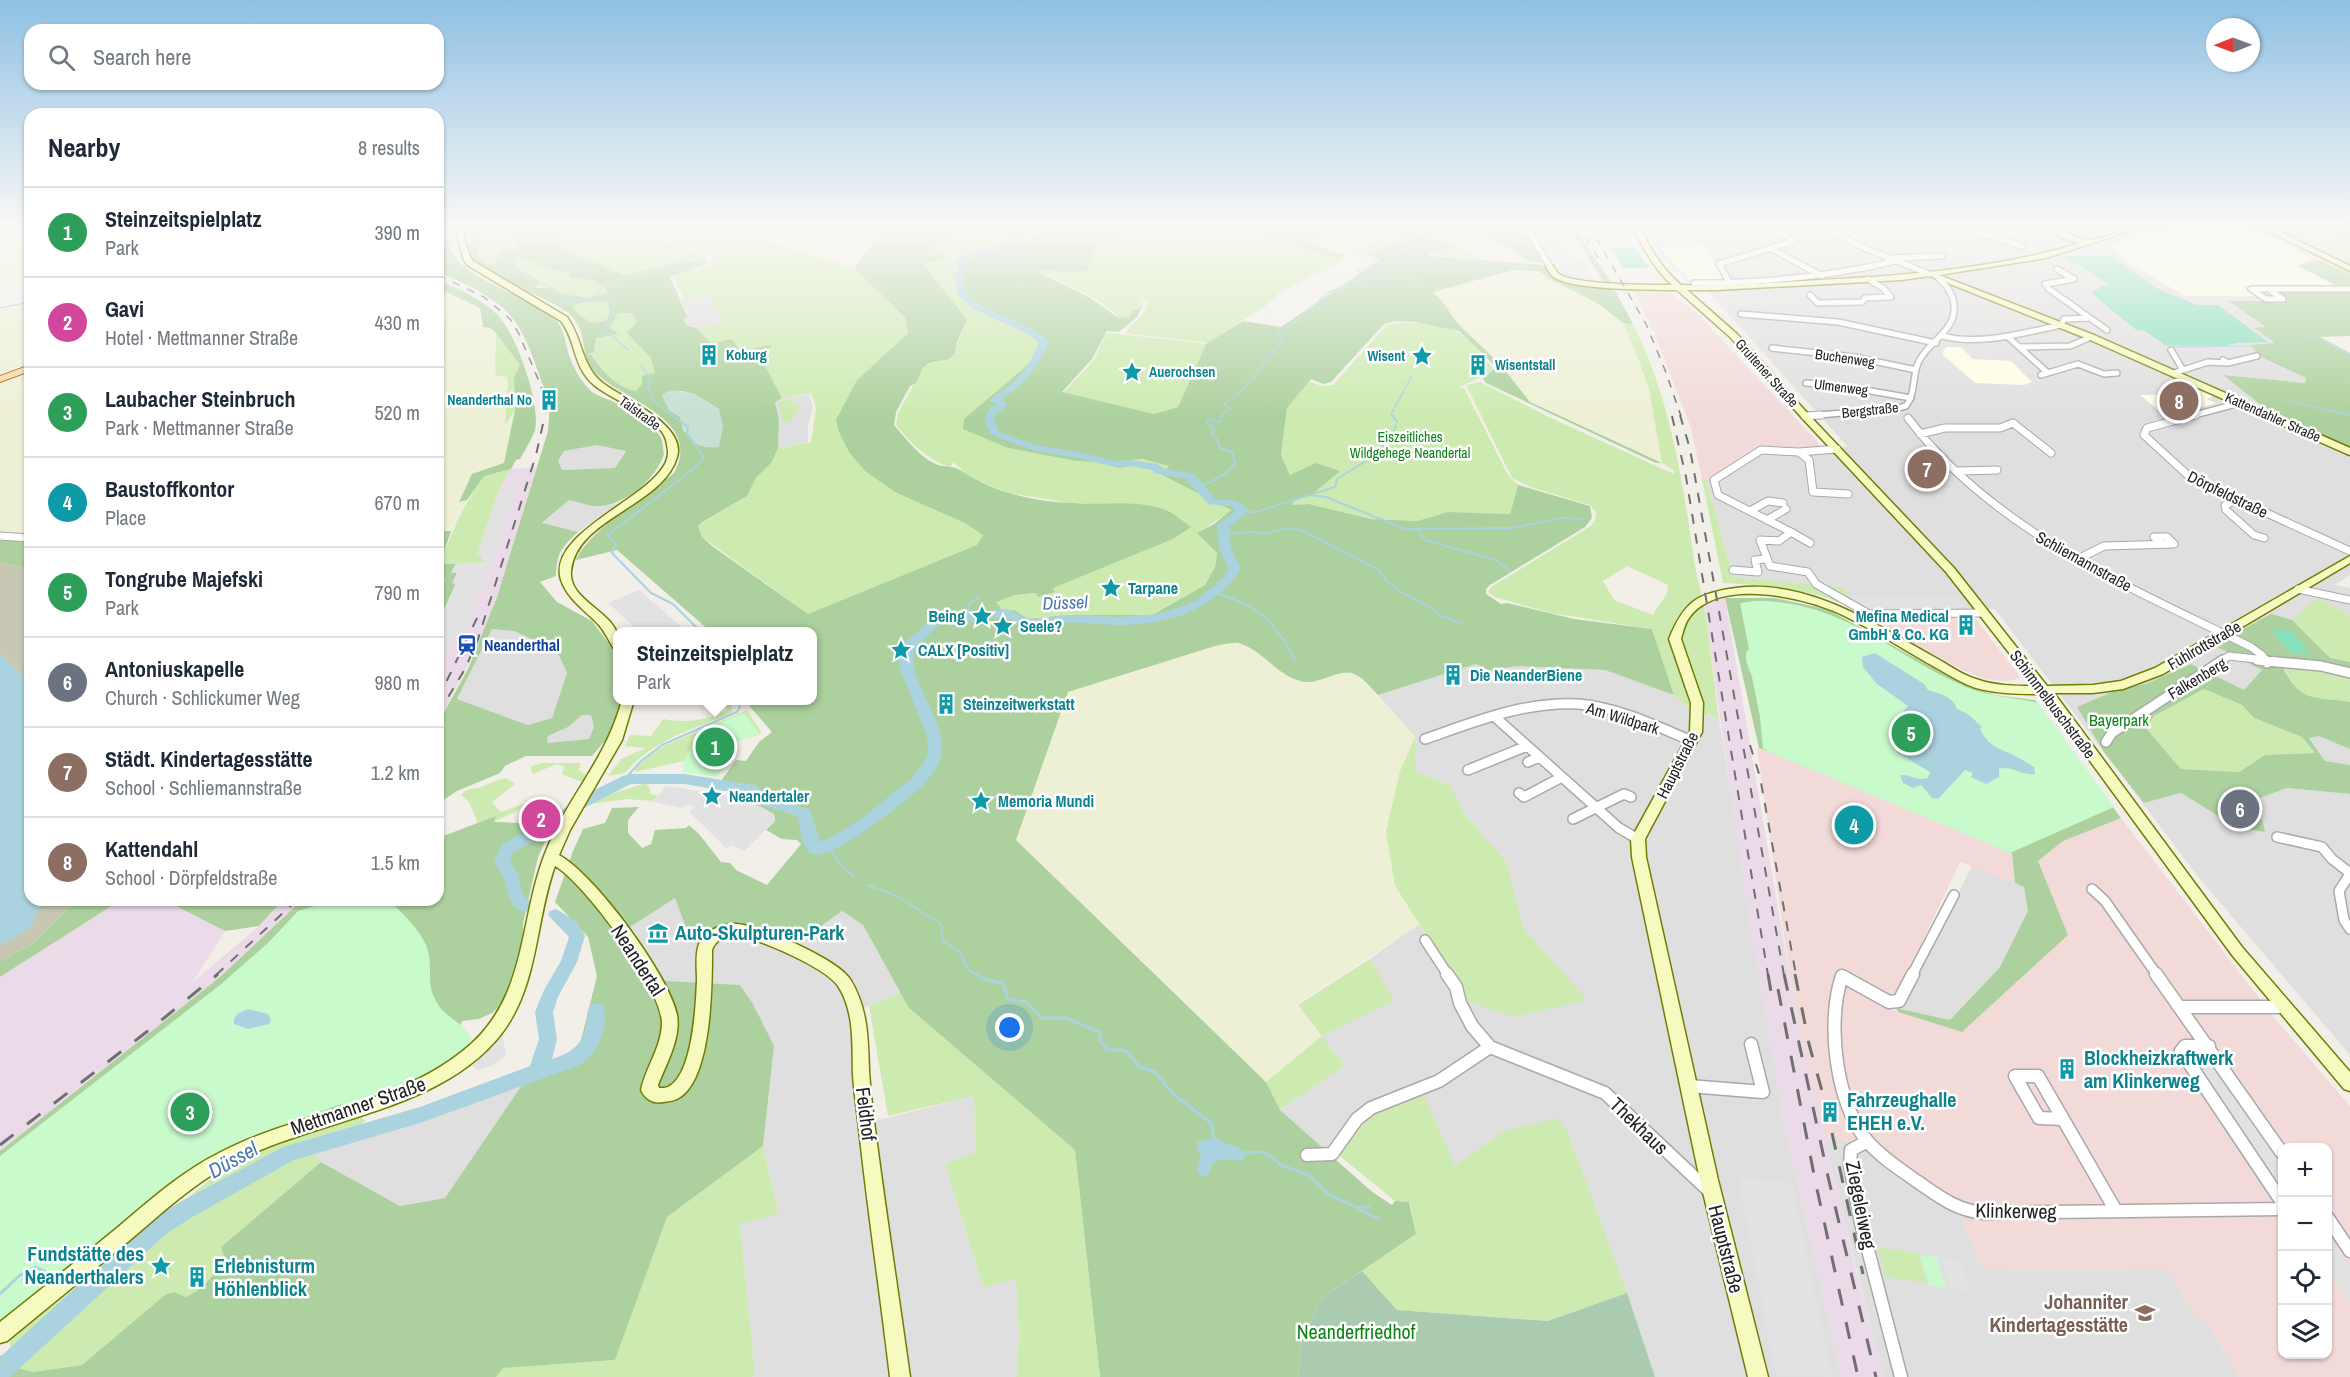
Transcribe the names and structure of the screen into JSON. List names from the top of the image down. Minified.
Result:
{"streets":{"main road":["Gruitener Straße","Talstraße","Kattendahler Straße","Fuhlrottstraße","Schimmelbuschstraße","Hauptstraße","Neandertal","Mettmanner Straße","Feldhof"],"street":["Buchenweg","Ulmenweg","Bergstraße","Dörpfeldstraße","Schliemannstraße","Falkenberg","Am Wildpark","Thekhaus","Ziegeleiweg","Klinkerweg"]},"crossings":[["Buchenweg","Bergstraße"],["Gruitener Straße","Bergstraße"],["Gruitener Straße","Schimmelbuschstraße"],["Ulmenweg","Bergstraße"],["Bergstraße","Schimmelbuschstraße"],["Kattendahler Straße","Dörpfeldstraße"],["Schliemannstraße","Fuhlrottstraße"],["Schliemannstraße","Falkenberg"],["Fuhlrottstraße","Falkenberg"],["Fuhlrottstraße","Schimmelbuschstraße"],["Fuhlrottstraße","Hauptstraße"],["Schimmelbuschstraße","Hauptstraße"],["Am Wildpark","Hauptstraße"],["Hauptstraße","Thekhaus"],["Neandertal","Mettmanner Straße"],["Neandertal","Feldhof"],["Ziegeleiweg","Klinkerweg"]],"water":["Düssel"],"parks":["Eiszeitliches Wildgehege Neandertal","Bayerpark","Neanderfriedhof"],"places":{"building":["Koburg","Wisentstall","Neanderthal No","Mefina Medical GmbH & Co. KG","Die NeanderBiene","Steinzeitwerkstatt","Blockheizkraftwerk am Klinkerweg","Fahrzeughalle EHEH e.V.","Erlebnisturm Höhlenblick"],"place":["Wisent","Auerochsen","Tarpane","Being","Seele?","CALX [Positiv]","Neandertaler","Memoria Mundi","Fundstätte des Neanderthalers"],"station":["Neanderthal"],"museum":["Auto-Skulpturen-Park"],"school or university":["Johanniter Kindertagesstätte"]},"north":"left","page":{"search":"Search here","heading":["Nearby","8 results"],"list":[{"mark":"1","name":"Steinzeitspielplatz","note":"Park","value":"390 m"},{"mark":"2","name":"Gavi","note":"Hotel · Mettmanner Straße","value":"430 m"},{"mark":"3","name":"Laubacher Steinbruch","note":"Park · Mettmanner Straße","value":"520 m"},{"mark":"4","name":"Baustoffkontor","note":"Place","value":"670 m"},{"mark":"5","name":"Tongrube Majefski","note":"Park","value":"790 m"},{"mark":"6","name":"Antoniuskapelle","note":"Church · Schlickumer Weg","value":"980 m"},{"mark":"7","name":"Städt. Kindertagesstätte","note":"School · Schliemannstraße","value":"1.2 km"},{"mark":"8","name":"Kattendahl","note":"School · Dörpfeldstraße","value":"1.5 km"}],"pins":["8","7","5","1","6","2","4","3"],"popup":["Steinzeitspielplatz","Park"],"map_buttons":["+","−"]}}
